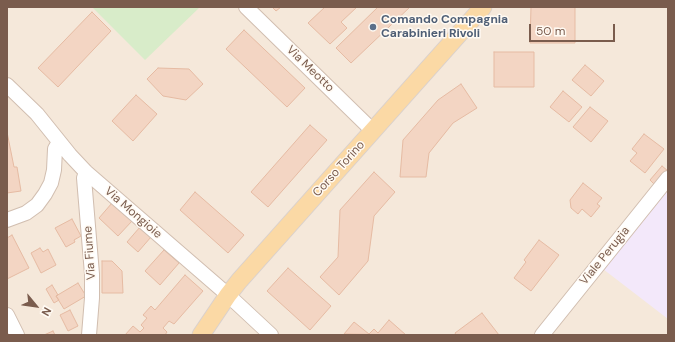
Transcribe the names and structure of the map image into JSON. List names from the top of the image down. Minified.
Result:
{"streets":{"main road":["Corso Torino"],"street":["Via Meotto","Via Mongioie","Via Fiume","Viale Perugia"]},"crossings":[["Via Meotto","Corso Torino"],["Corso Torino","Via Mongioie"],["Via Mongioie","Via Fiume"]],"places":["Comando Compagnia Carabinieri Rivoli"],"scale_bar":"50 m","north":"bottom right"}
